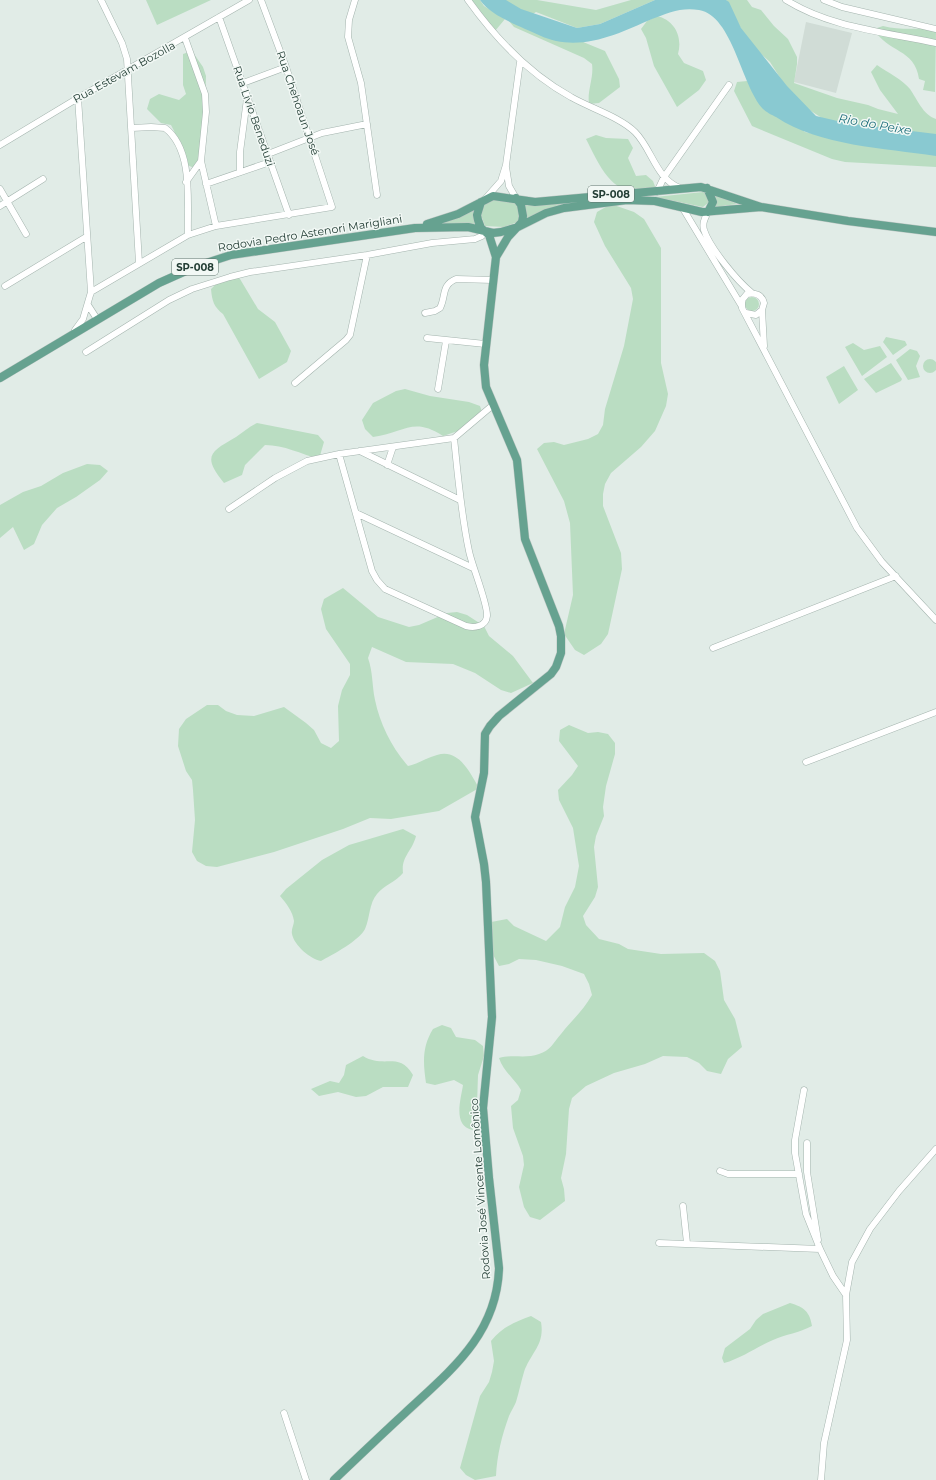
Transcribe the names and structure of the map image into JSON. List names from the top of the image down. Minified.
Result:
{"streets":{"main road":["SP-008","Rodovia Pedro Astenori Marigliani","Rodovia José Vincente Lomônico"],"street":["Rua Estevam Bozolla","Rua Chehoaun José","Rua Livio Beneduzi"]},"crossings":[["Rua Estevam Bozolla","Rua Livio Beneduzi"],["Rua Chehoaun José","Rua Livio Beneduzi"],["SP-008","Rodovia Pedro Astenori Marigliani"],["SP-008","Rodovia José Vincente Lomônico"],["Rodovia Pedro Astenori Marigliani","Rodovia José Vincente Lomônico"]],"water":["Rio do Peixe"]}
